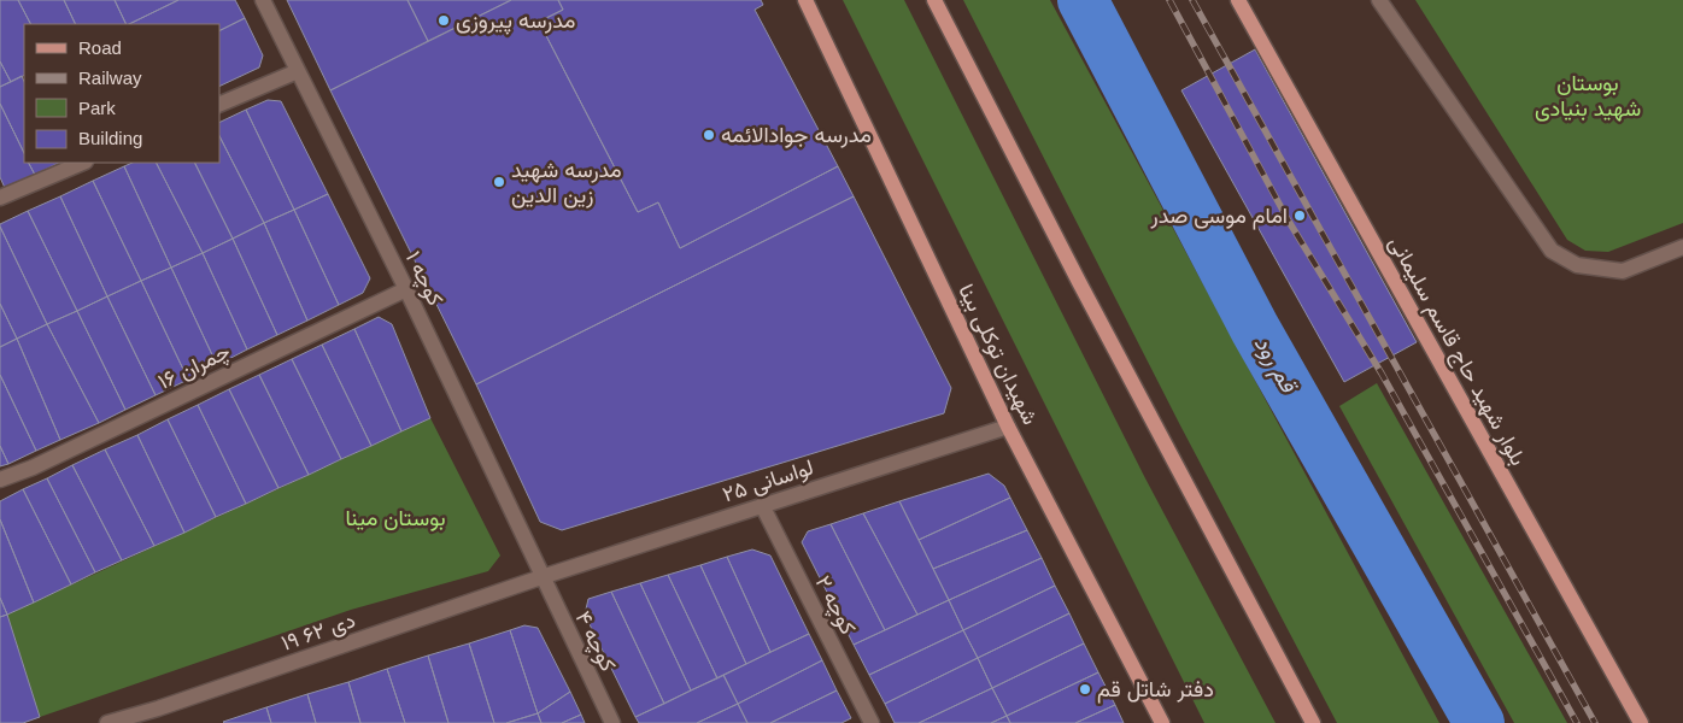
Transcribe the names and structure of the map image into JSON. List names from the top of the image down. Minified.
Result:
{"streets":{"main road":["بلوار شهید حاج قاسم سلیمانی","شهیدان توکلی بینا"],"street":["کوچه ۱","چمران ۱۶","لواسانی ۲۵","کوچه ۲","۱۹ دی ۶۲","کوچه ۴"]},"crossings":[["کوچه ۱","چمران ۱۶"],["کوچه ۱","لواسانی ۲۵"],["کوچه ۱","۱۹ دی ۶۲"],["کوچه ۱","کوچه ۴"],["شهیدان توکلی بینا","لواسانی ۲۵"],["لواسانی ۲۵","کوچه ۲"],["لواسانی ۲۵","۱۹ دی ۶۲"],["لواسانی ۲۵","کوچه ۴"],["۱۹ دی ۶۲","کوچه ۴"]],"water":["قم رود"],"parks":["بوستان شهید بنیادی","بوستان مینا"],"places":["مدرسه پیروزی","مدرسه جوادالائمه","مدرسه شهید زین الدین","امام موسی صدر","دفتر شاتل قم"],"legend":["Road","Railway","Park","Building"]}
